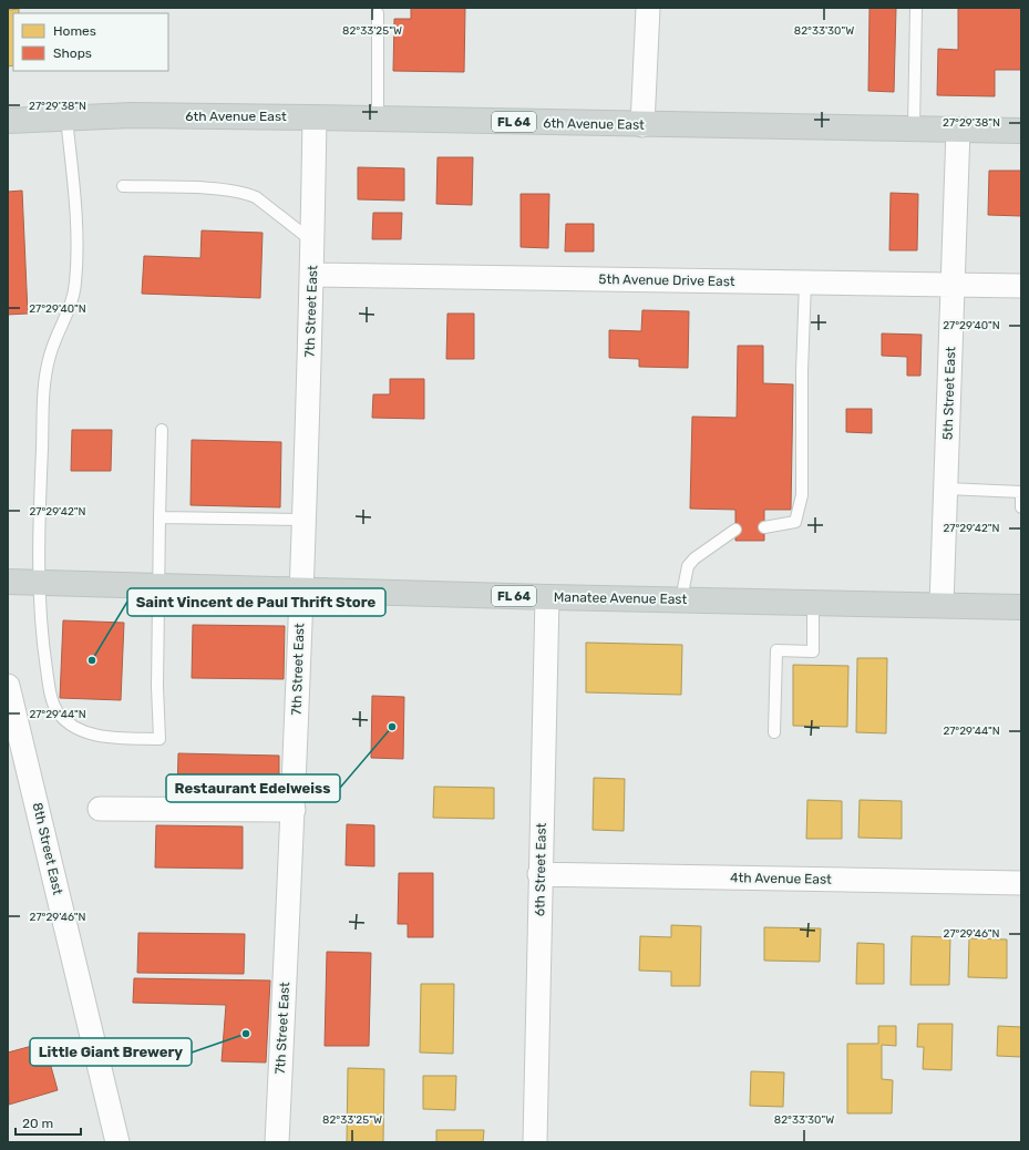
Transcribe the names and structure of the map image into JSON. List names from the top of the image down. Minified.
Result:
{"streets":{"main road":["6th Avenue East","FL 64","Manatee Avenue East"],"street":["5th Avenue Drive East","7th Street East","5th Street East","8th Street East","6th Street East","4th Avenue East"]},"crossings":[["6th Avenue East","7th Street East"],["6th Avenue East","5th Street East"],["5th Avenue Drive East","7th Street East"],["5th Avenue Drive East","5th Street East"],["7th Street East","Manatee Avenue East"],["5th Street East","Manatee Avenue East"],["Manatee Avenue East","6th Street East"],["6th Street East","4th Avenue East"]],"places":["Saint Vincent de Paul Thrift Store","Restaurant Edelweiss","Little Giant Brewery"],"legend":["Homes","Shops"],"scale_bar":"20 m","coordinates":["82°33'25\"W","82°33'30\"W","27°29'38\"N","27°29'40\"N","27°29'42\"N","27°29'44\"N","27°29'46\"N"]}
